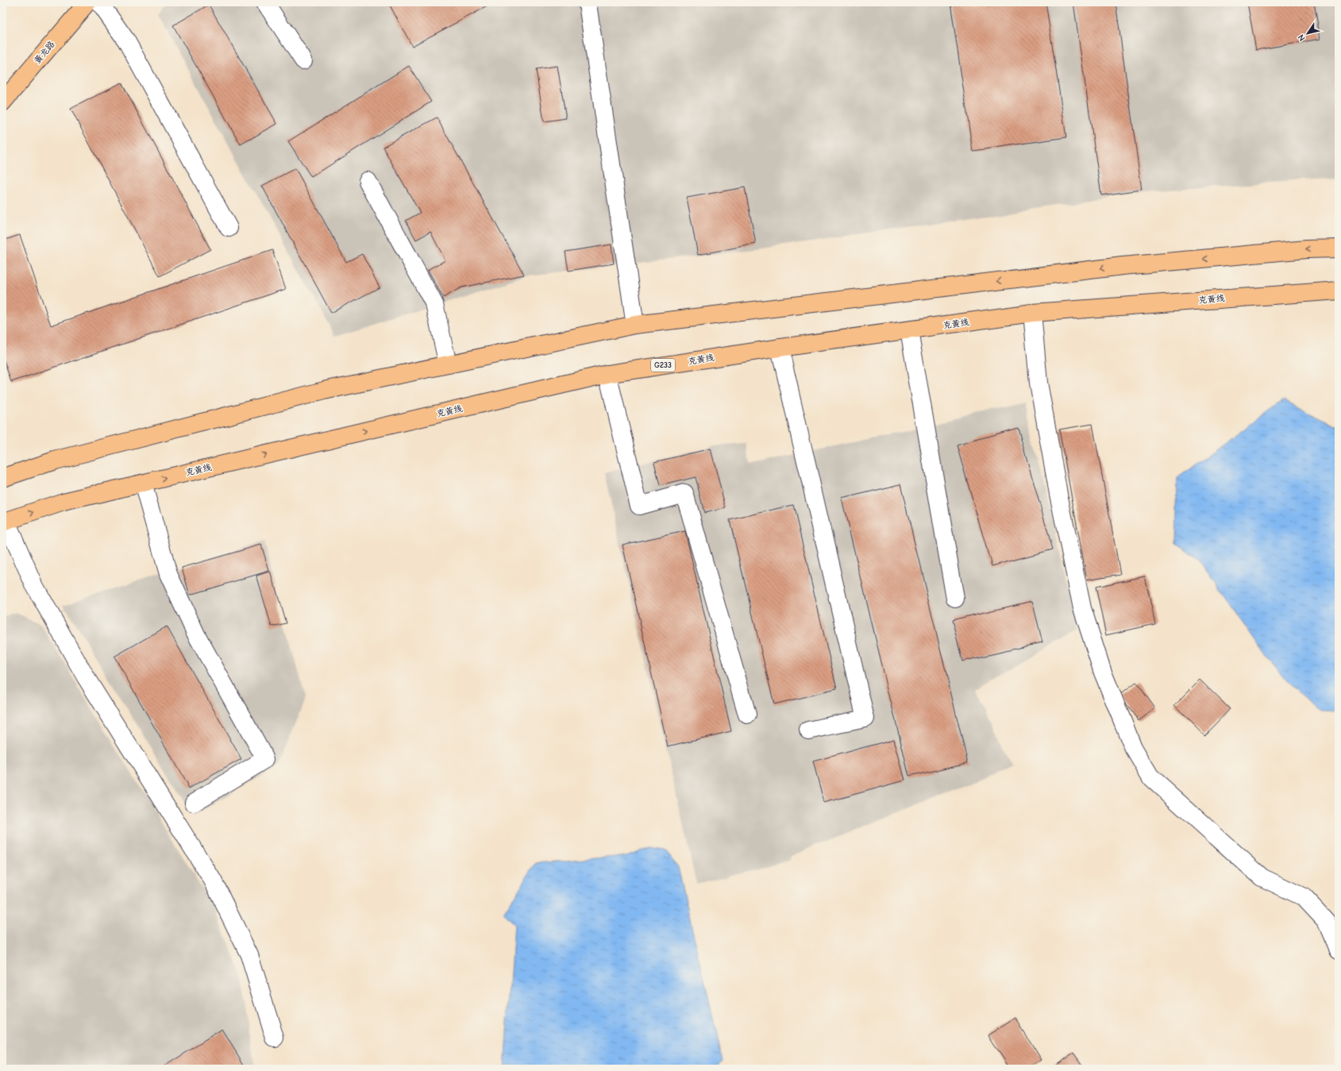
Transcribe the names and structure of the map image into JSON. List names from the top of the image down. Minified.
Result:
{"streets":{"main road":["黄龙路","克黄线","G233"]},"north":"bottom left"}
